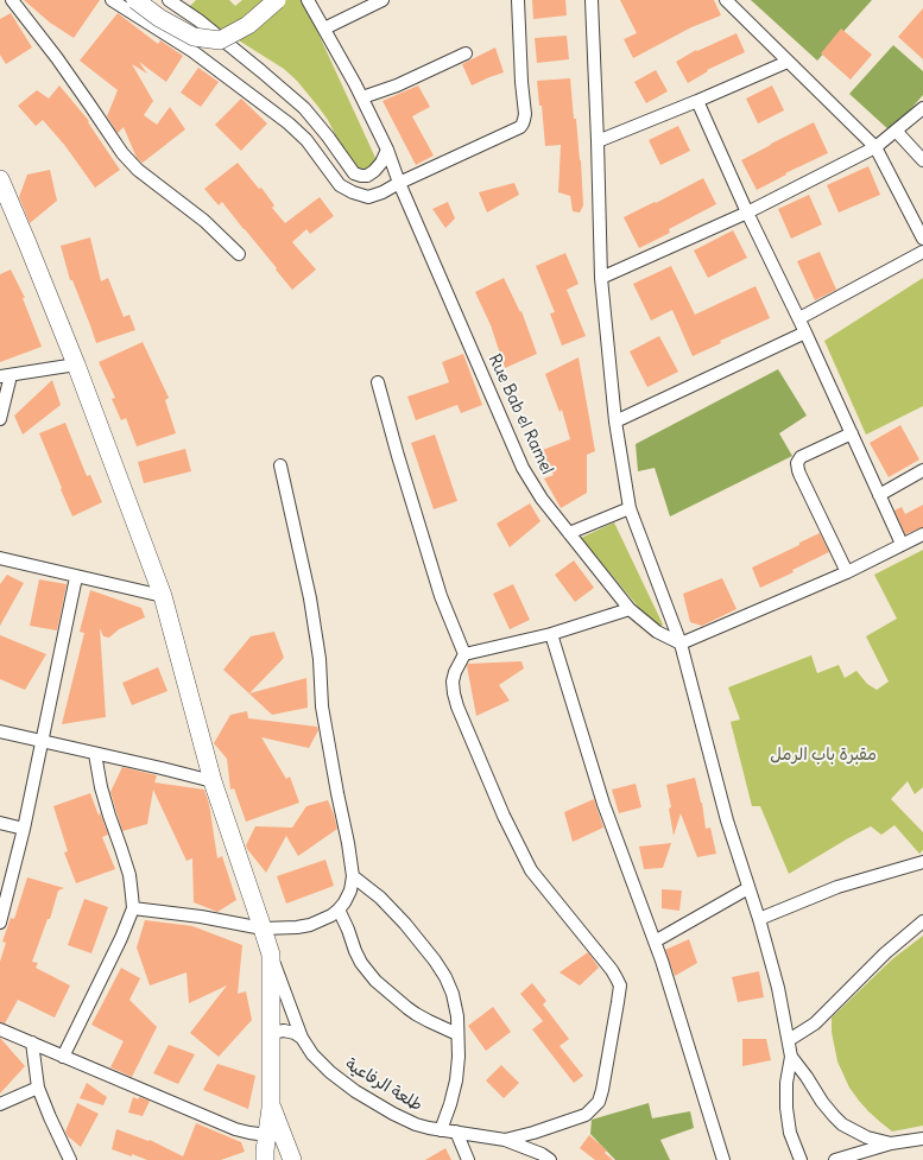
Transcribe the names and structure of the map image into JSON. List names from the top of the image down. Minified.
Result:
{"streets":{"street":["Rue Bab el Ramel","طلعة الرفاعية"]},"parks":["مقبرة باب الرمل"]}
